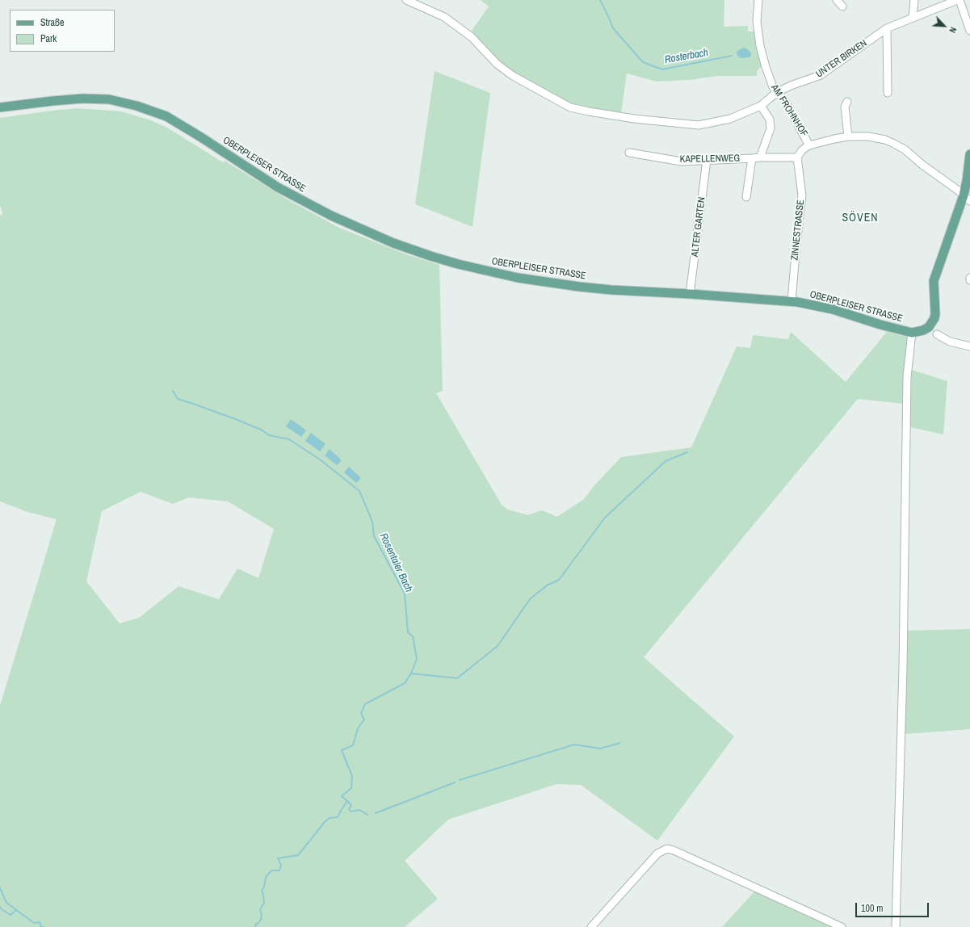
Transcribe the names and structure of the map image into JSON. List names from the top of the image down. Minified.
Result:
{"streets":{"main road":["OBERPLEISER STRASSE"],"street":["UNTER BIRKEN","AM FROHNHOF","KAPELLENWEG","ALTER GARTEN","ZINNESTRASSE"]},"crossings":[["UNTER BIRKEN","AM FROHNHOF"],["KAPELLENWEG","ALTER GARTEN"],["KAPELLENWEG","ZINNESTRASSE"],["OBERPLEISER STRASSE","ALTER GARTEN"],["OBERPLEISER STRASSE","ZINNESTRASSE"]],"districts":["SÖVEN"],"water":["Rosterbach","Rosentaler Bach"],"legend":["Straße","Park"],"scale_bar":"100 m","north":"bottom right"}
